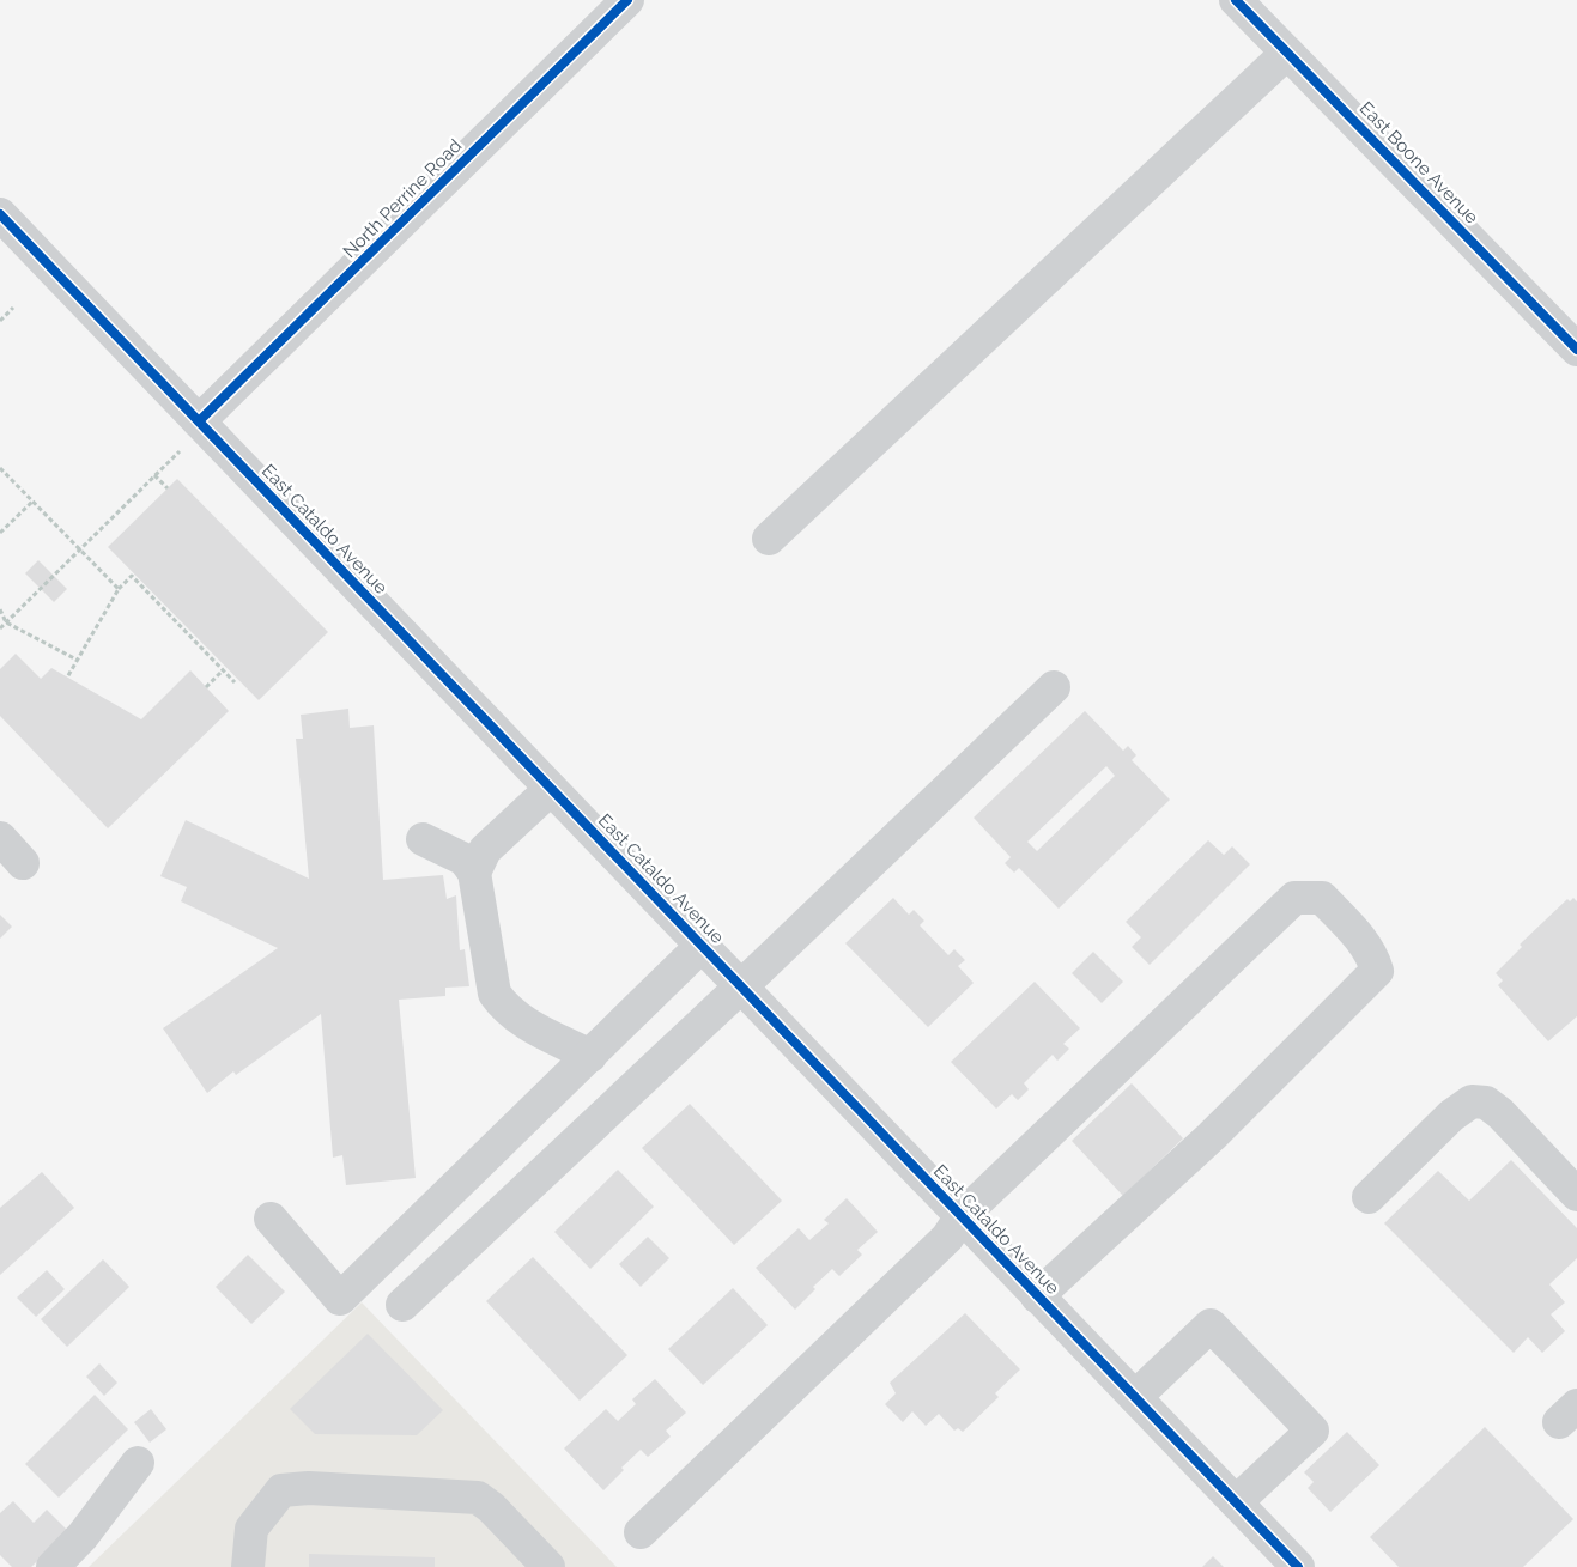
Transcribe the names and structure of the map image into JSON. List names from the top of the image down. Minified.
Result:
{"streets":{"street":["East Boone Avenue","North Perrine Road","East Cataldo Avenue"]},"crossings":[["North Perrine Road","East Cataldo Avenue"]]}
